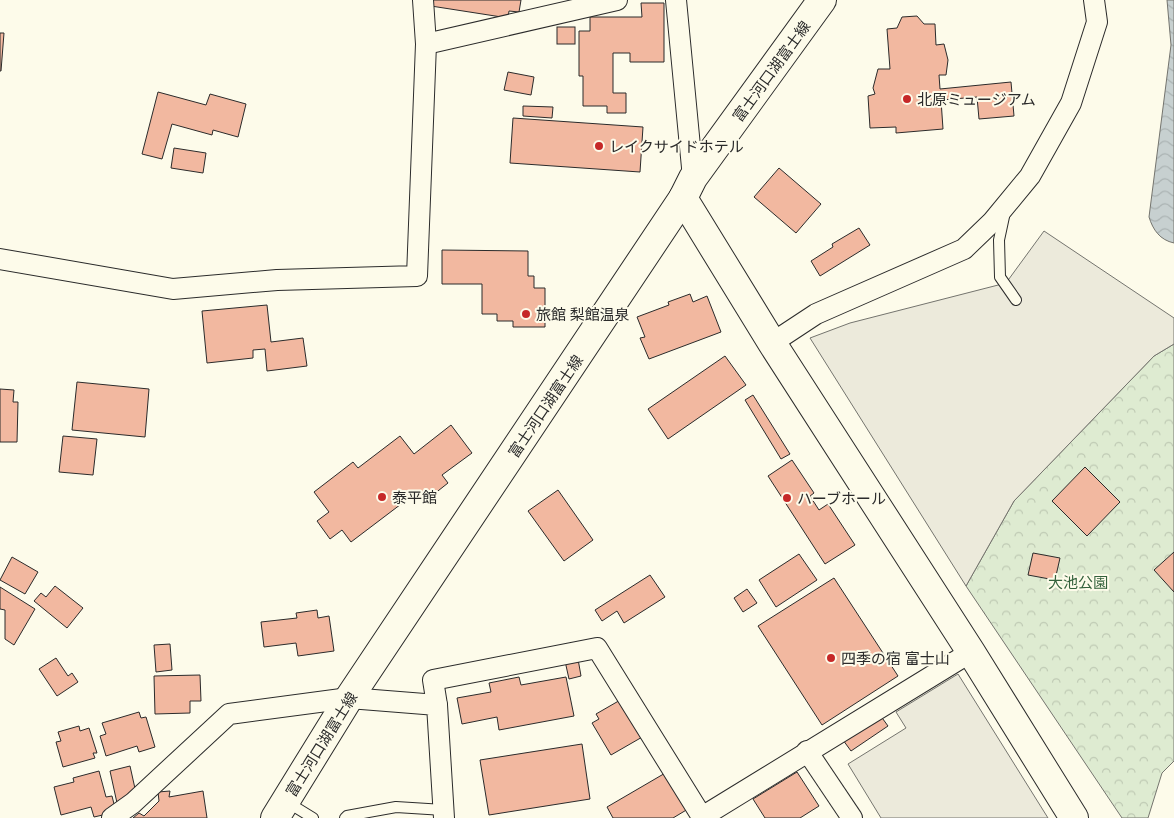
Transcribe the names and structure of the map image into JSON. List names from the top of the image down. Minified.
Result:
{"streets":{"main road":["富士河口湖富士線"]},"parks":["大池公園"],"places":["北原ミュージアム","レイクサイドホテル","旅館 梨館温泉","泰平館","ハーブホール","四季の宿 富士山"]}
